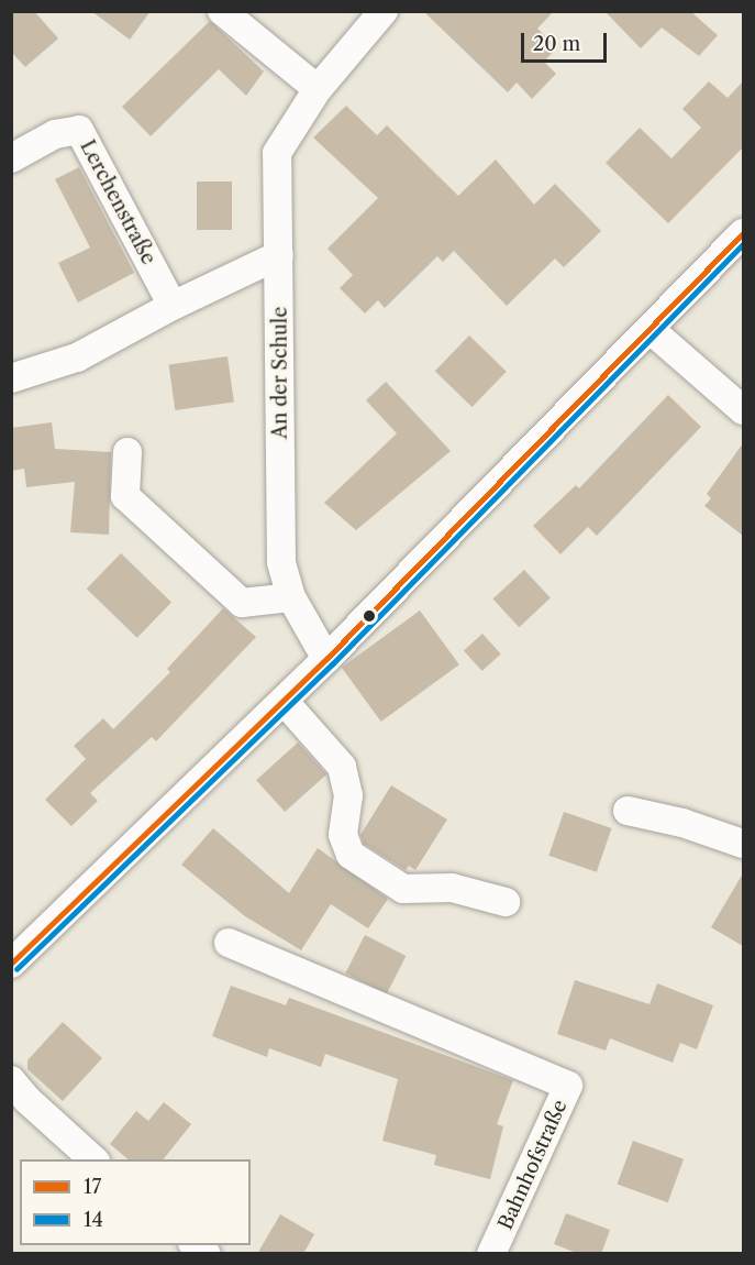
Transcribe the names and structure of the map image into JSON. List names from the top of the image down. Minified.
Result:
{"streets":{"street":["Lerchenstraße","An der Schule","Bahnhofstraße"]},"lines":["transit line 17","transit line 14"],"legend":["17","14"],"scale_bar":"20 m"}
